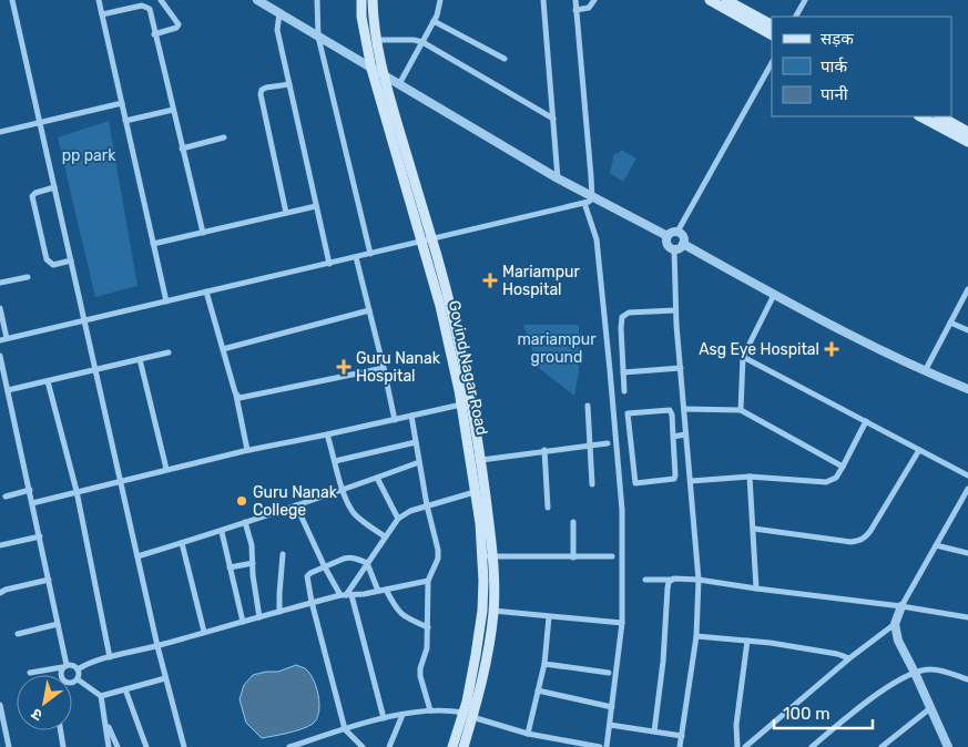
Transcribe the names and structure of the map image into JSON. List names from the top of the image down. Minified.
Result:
{"streets":{"main road":["Govind Nagar Road"]},"parks":["pp park","mariampur ground"],"places":{"health":["Mariampur Hospital","Asg Eye Hospital","Guru Nanak Hospital"],"other":["Guru Nanak College"]},"legend":["सड़क","पार्क","पानी"],"scale_bar":"100 m","north":"bottom left"}
